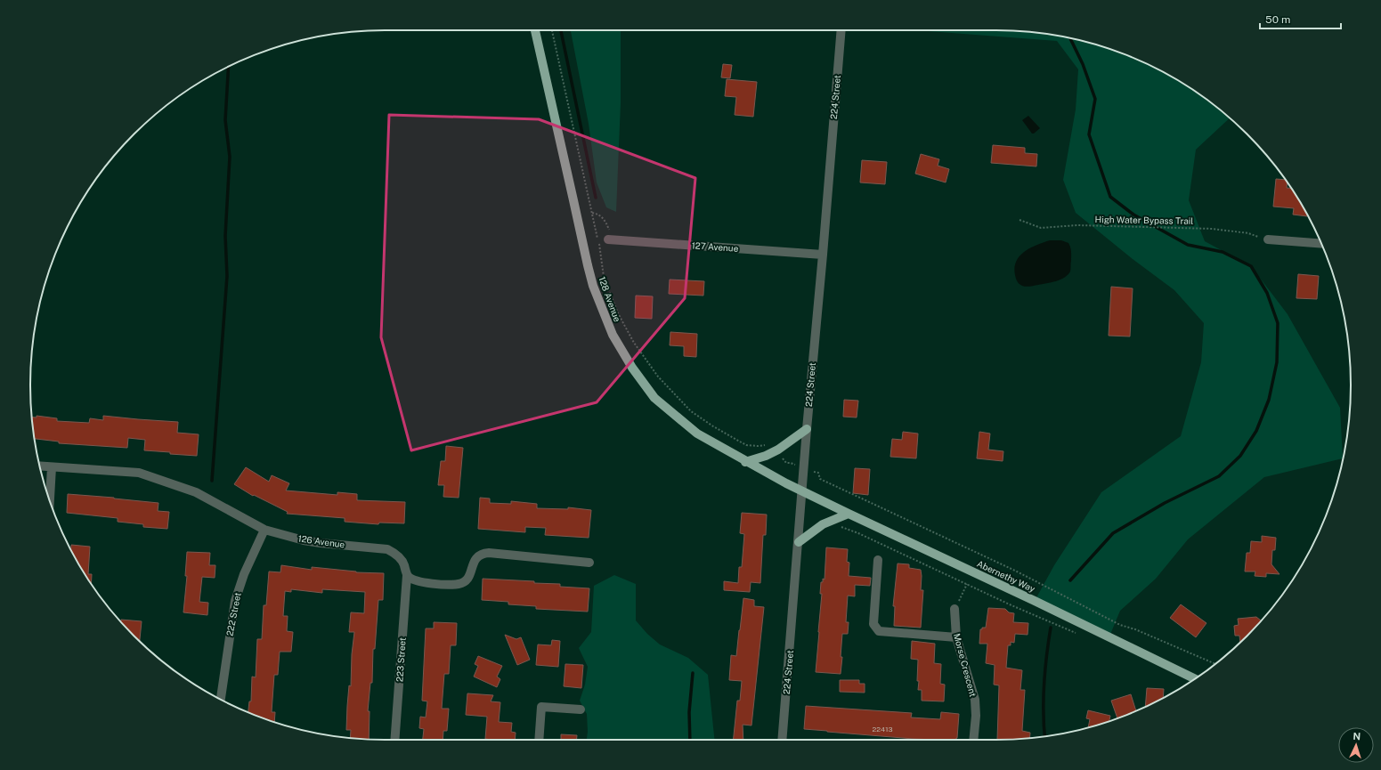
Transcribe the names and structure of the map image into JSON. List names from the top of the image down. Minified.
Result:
{"streets":{"main road":["128 Avenue","Abernethy Way"],"street":["224 Street","127 Avenue","126 Avenue","222 Street","223 Street","Morse Crescent"],"path":["High Water Bypass Trail"]},"crossings":[["224 Street","127 Avenue"],["224 Street","128 Avenue"],["224 Street","Abernethy Way"],["128 Avenue","Abernethy Way"],["126 Avenue","222 Street"],["126 Avenue","223 Street"]],"house_numbers":["22413"],"scale_bar":"50 m","north":"top"}
